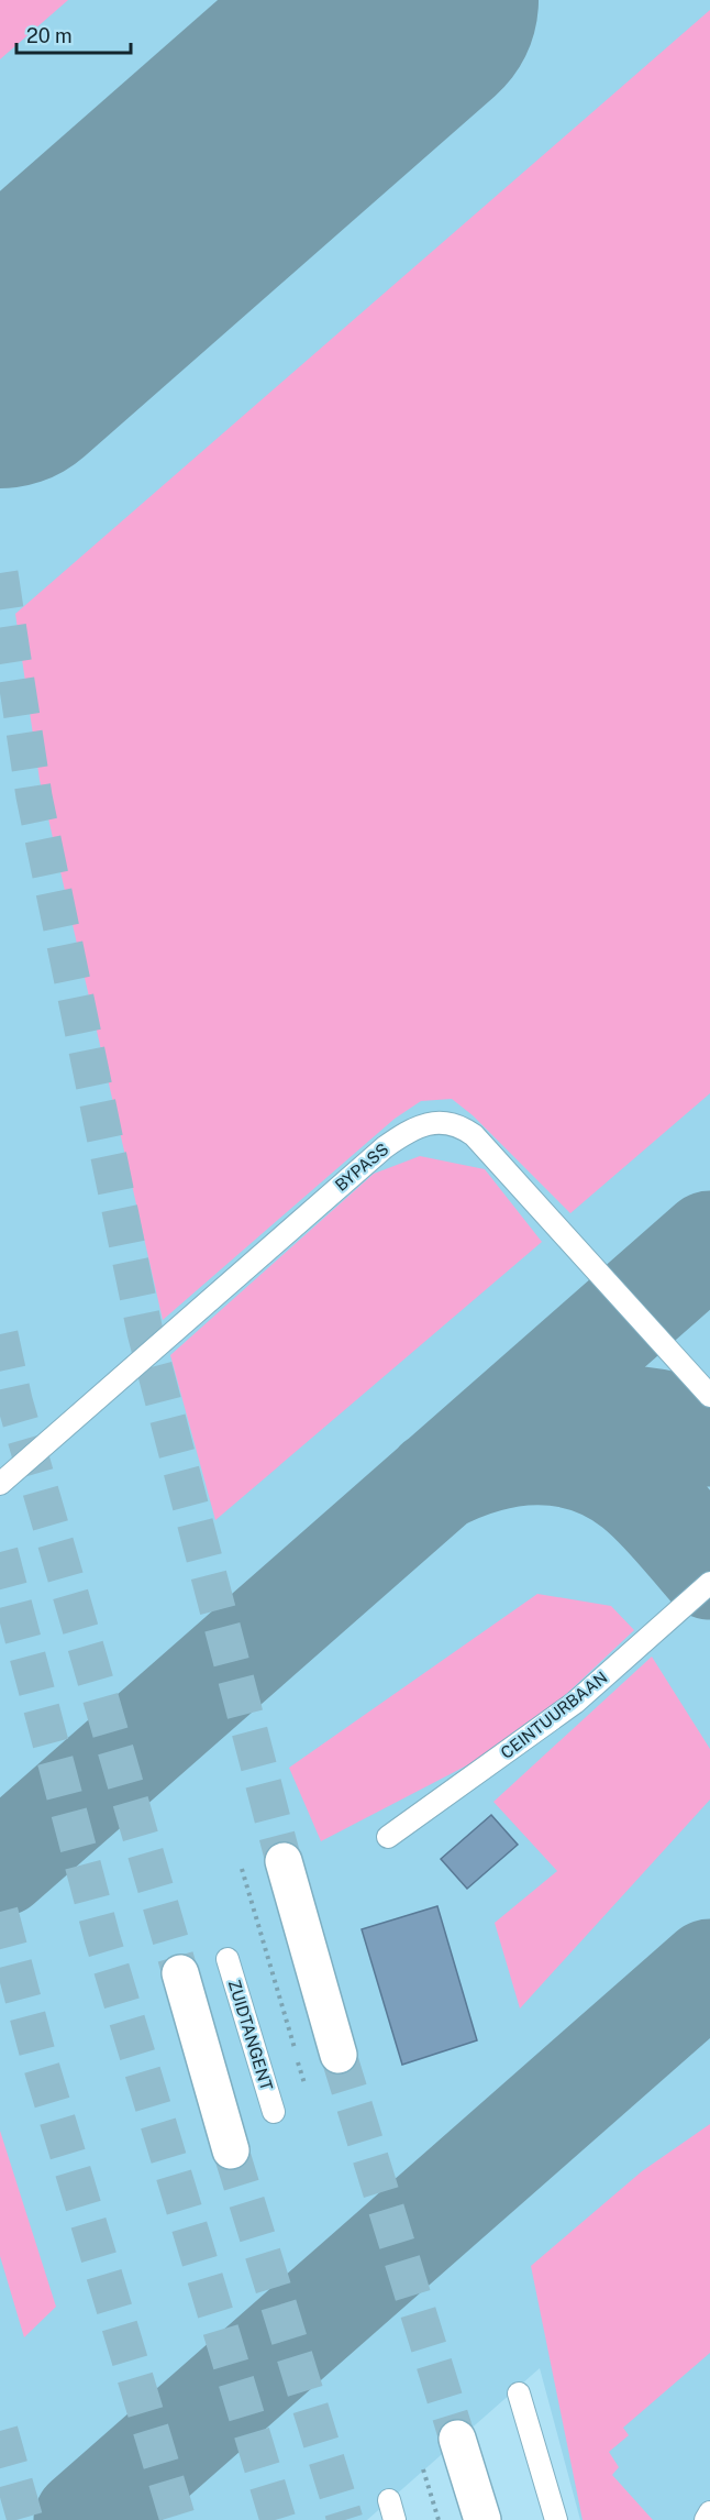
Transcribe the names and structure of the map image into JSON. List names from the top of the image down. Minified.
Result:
{"streets":{"lane":["BYPASS","CEINTUURBAAN","ZUIDTANGENT"]},"scale_bar":"20 m"}
